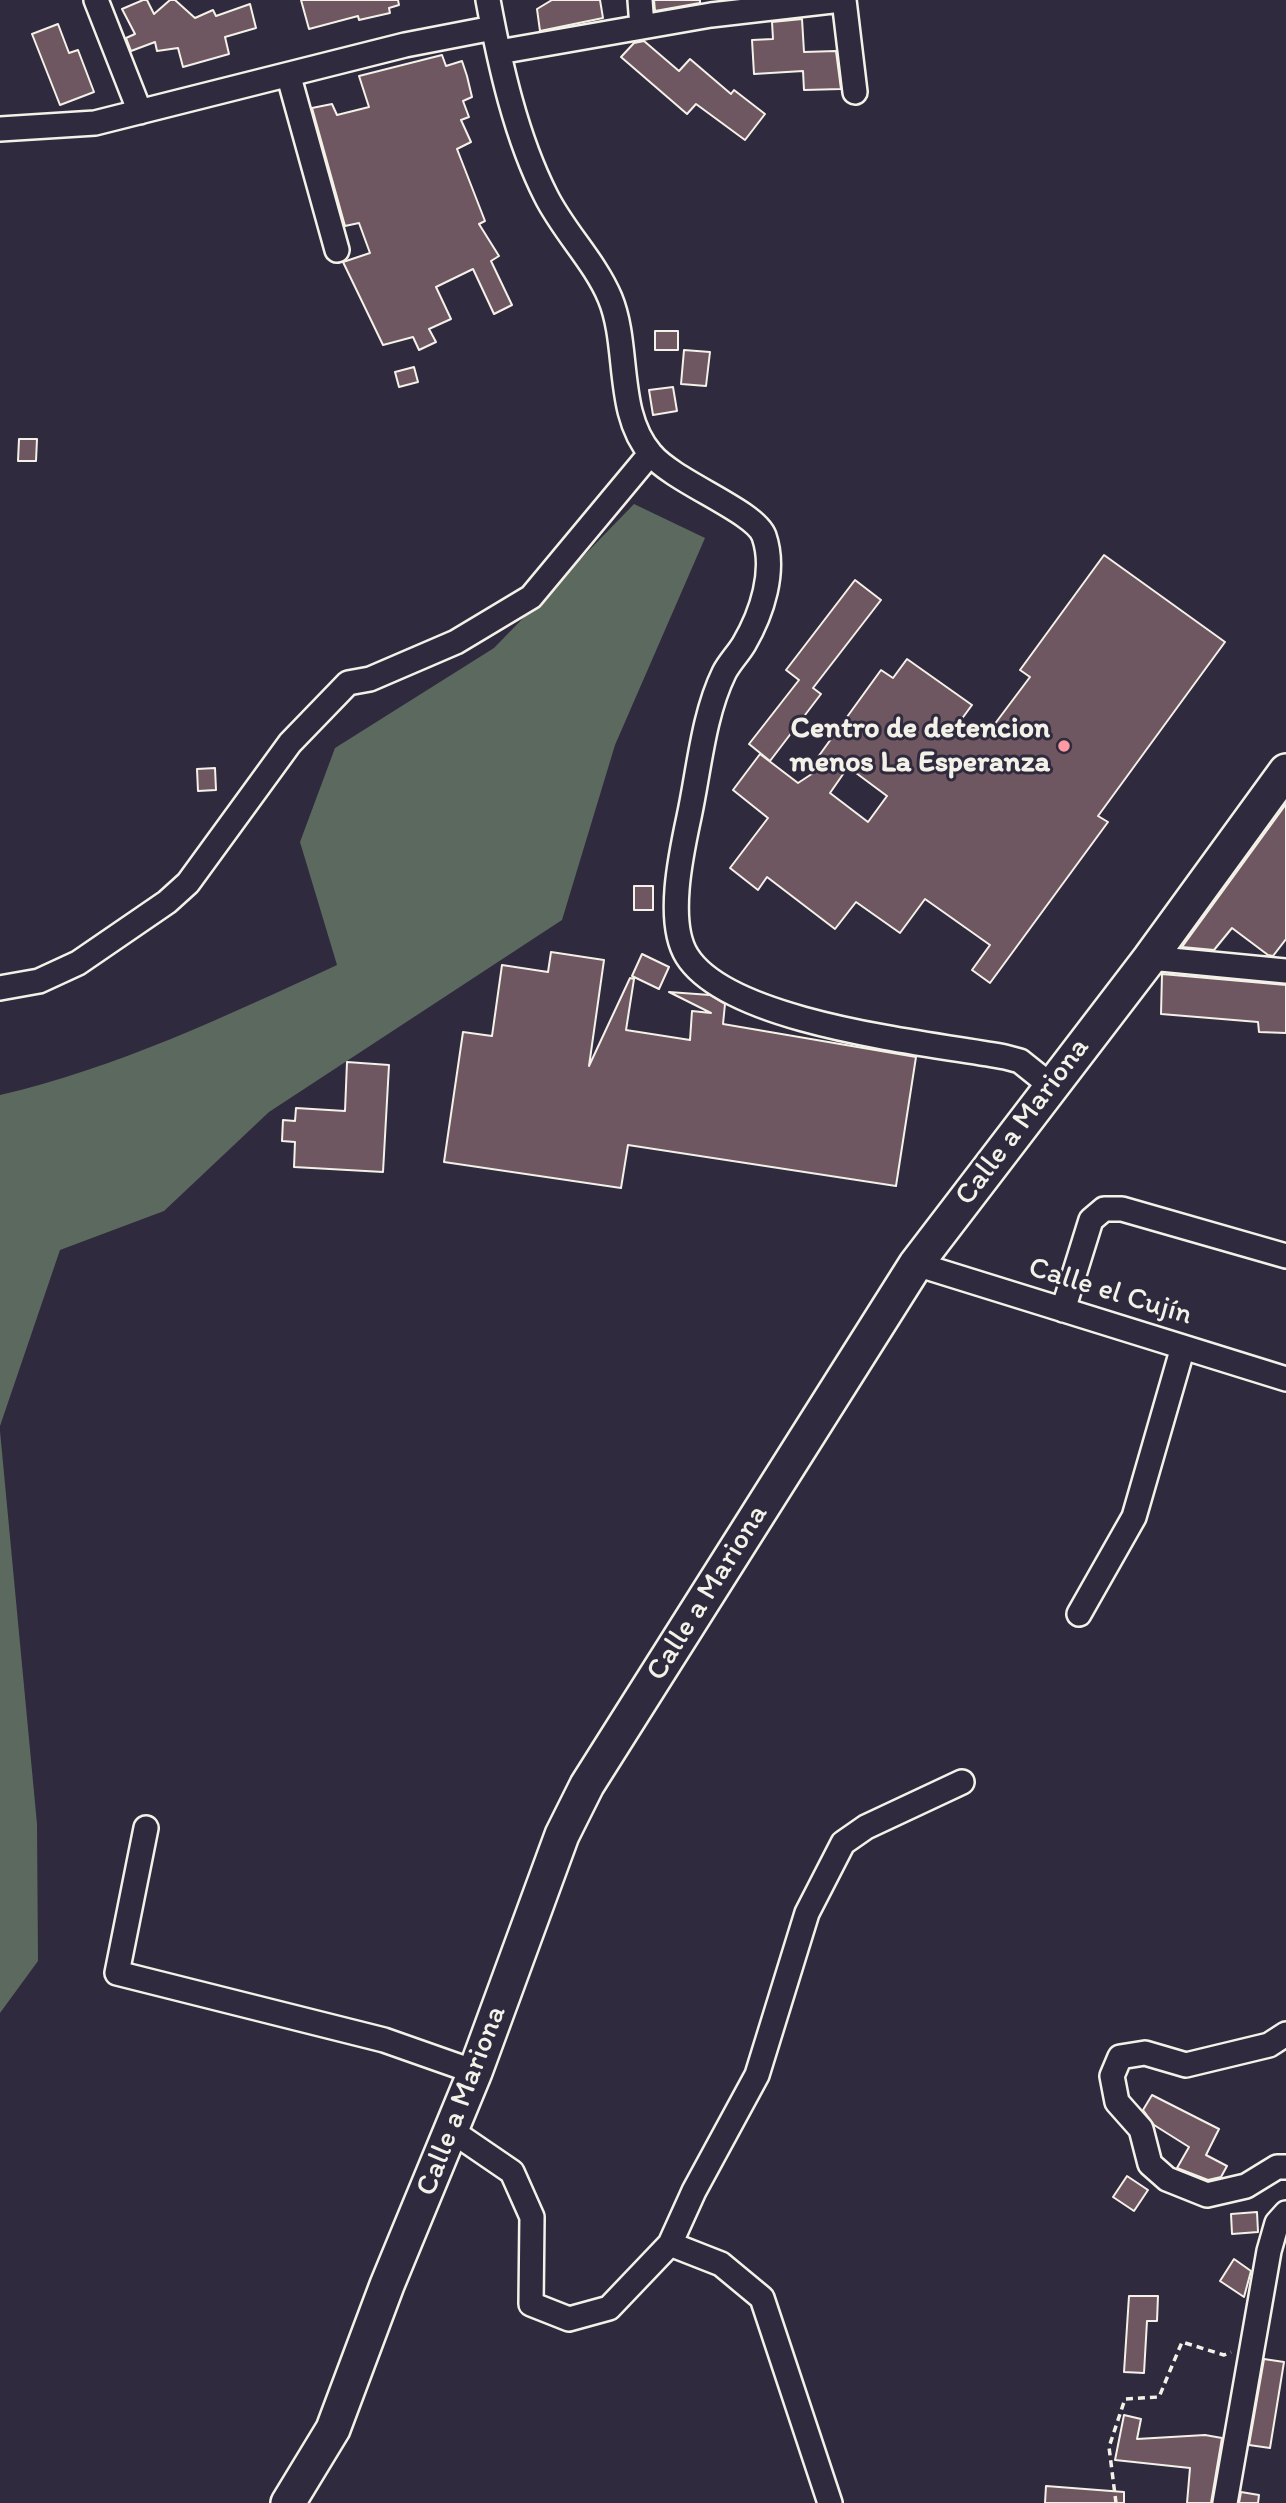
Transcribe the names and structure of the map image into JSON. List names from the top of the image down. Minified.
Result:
{"streets":{"main road":["Calle a Mariona"],"street":["Calle el Cujín"]},"crossings":[["Calle a Mariona","Calle el Cujín"]],"places":["Centro de detencion menos La Esperanza"]}
